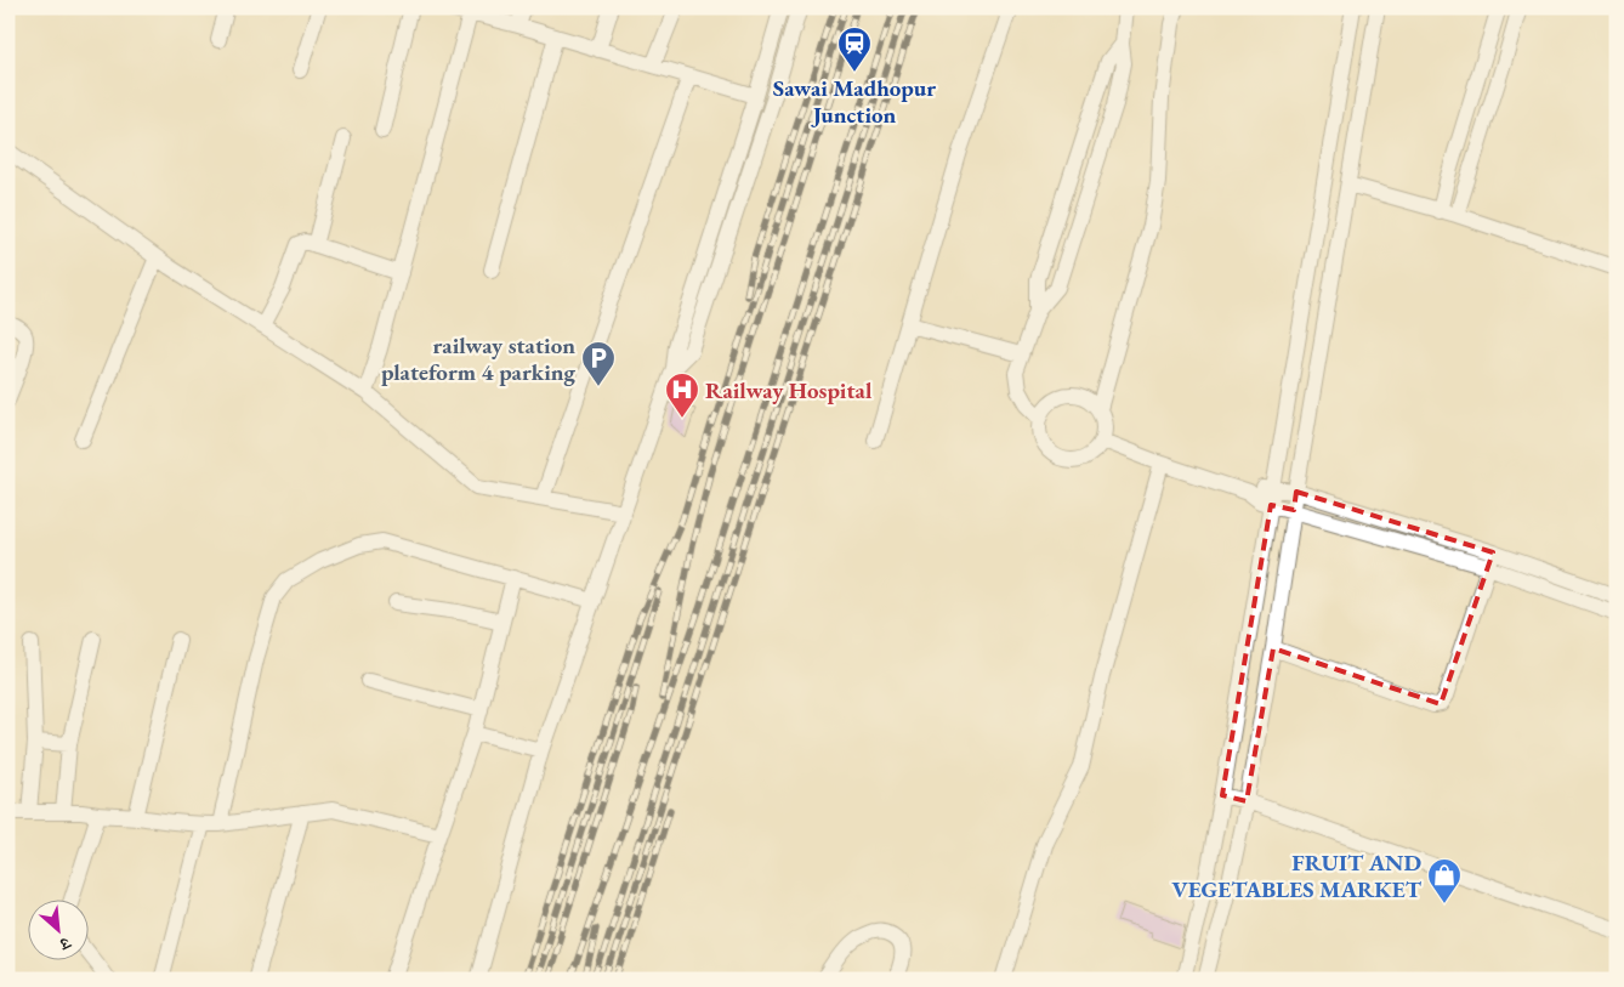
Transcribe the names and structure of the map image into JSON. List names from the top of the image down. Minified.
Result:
{"places":{"station":["Sawai Madhopur Junction"],"parking":["railway station plateform 4 parking"],"hospital":["Railway Hospital"],"shop":["FRUIT AND VEGETABLES MARKET"]},"north":"bottom right"}
